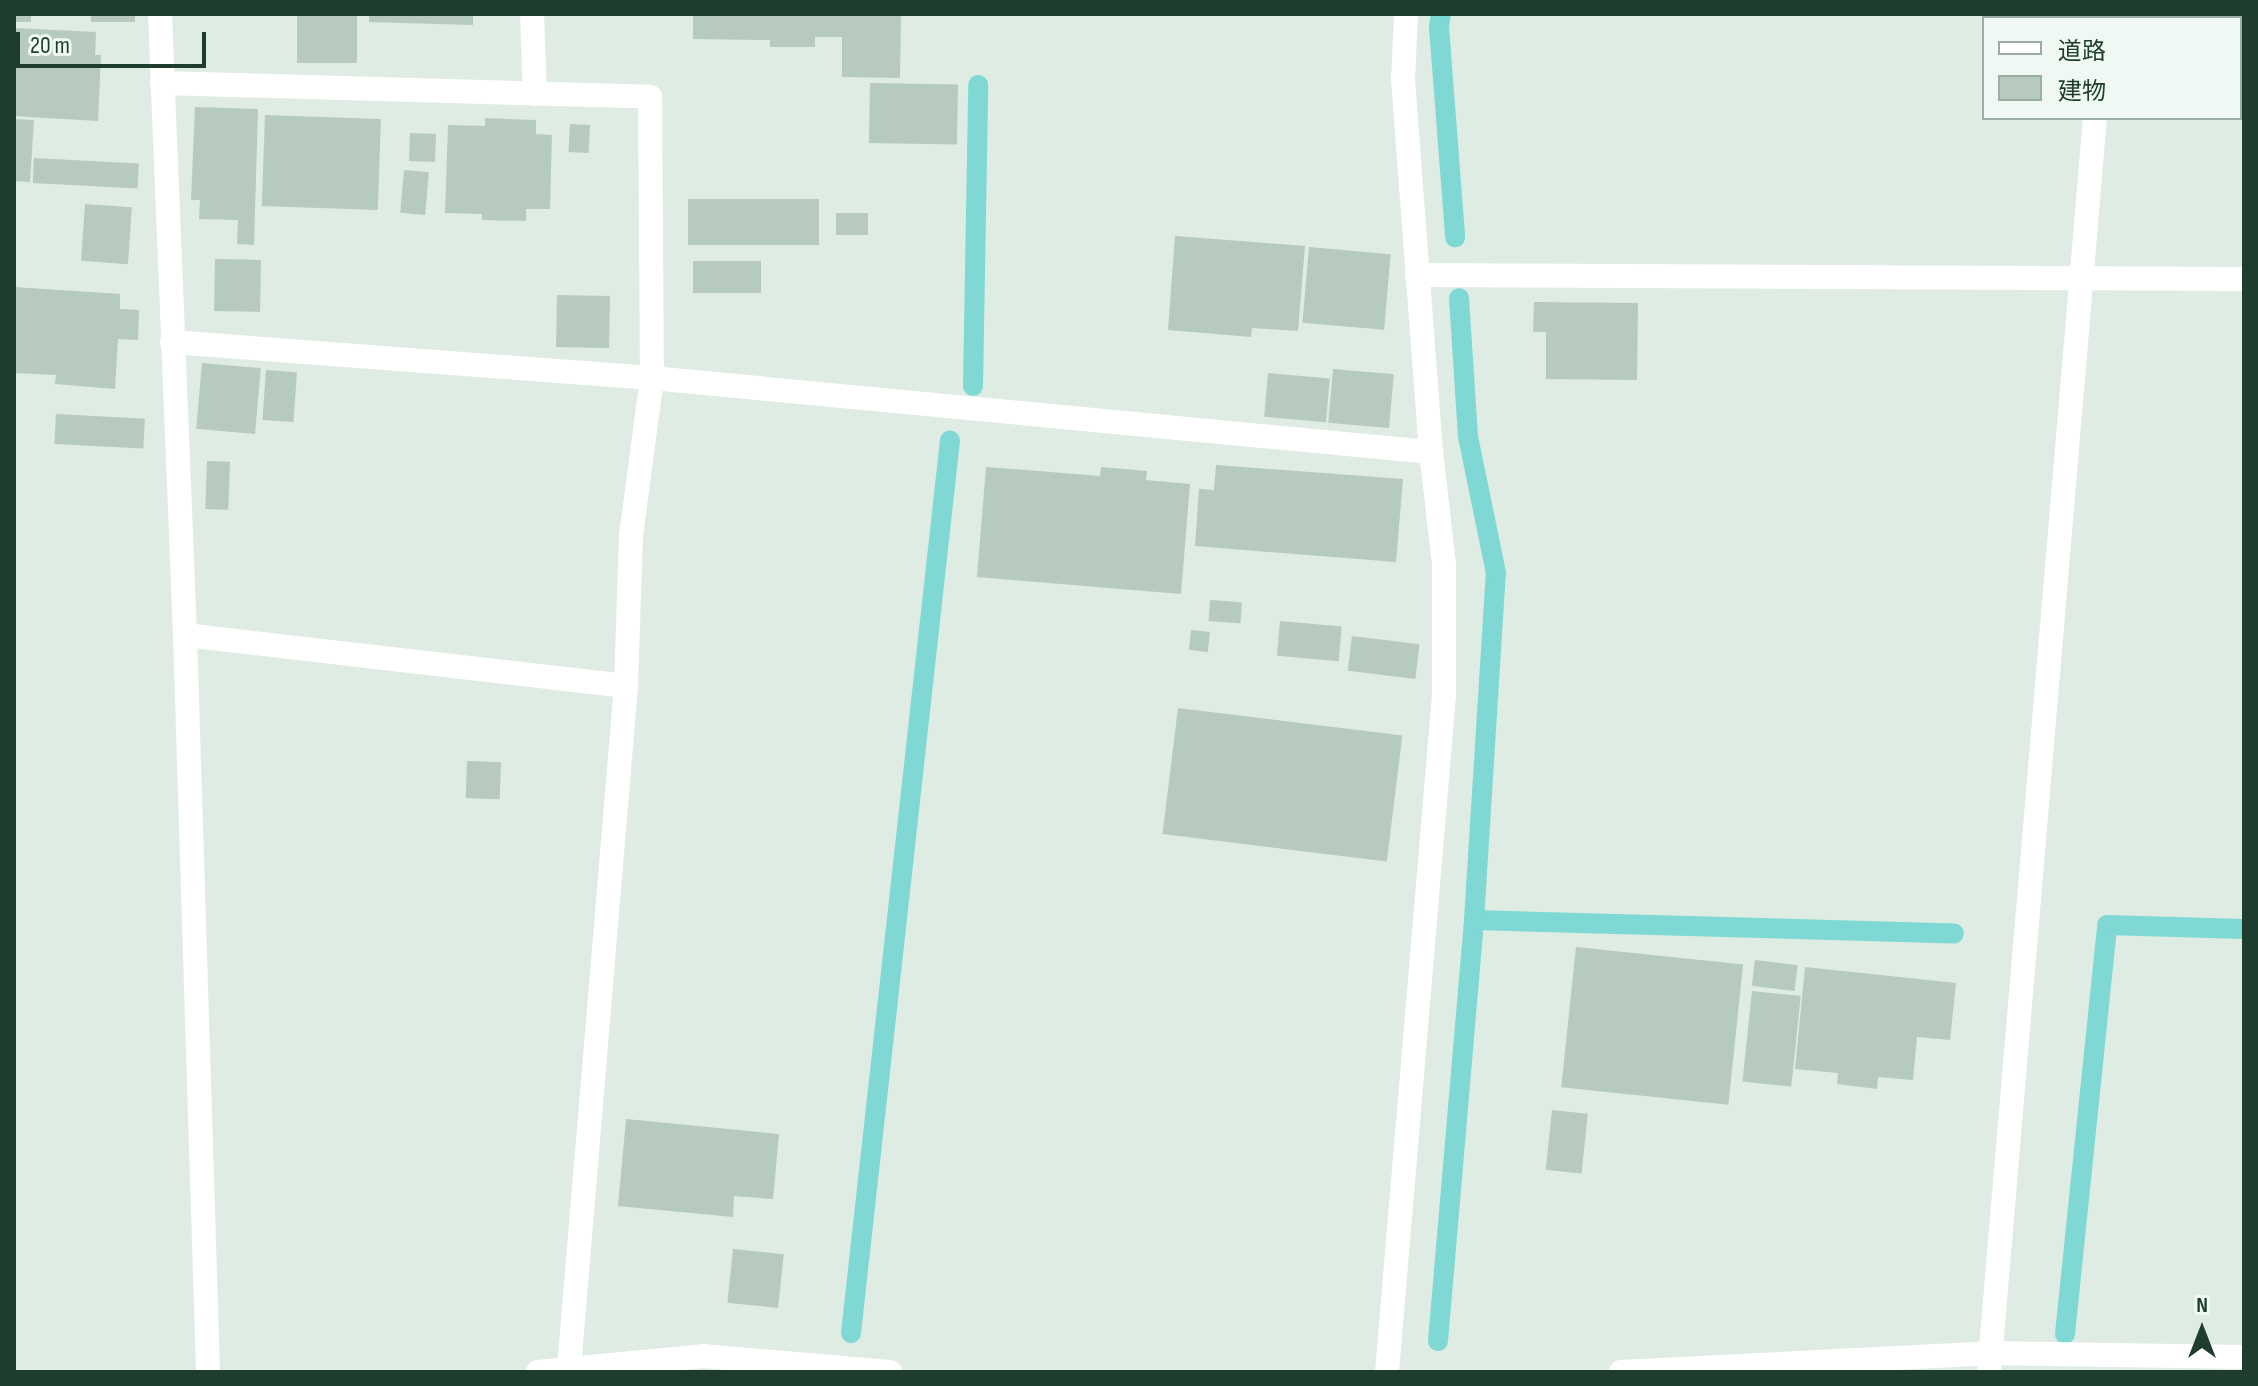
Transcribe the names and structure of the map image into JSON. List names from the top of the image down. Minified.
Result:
{"legend":["道路","建物"],"scale_bar":"20 m","north":"top"}
